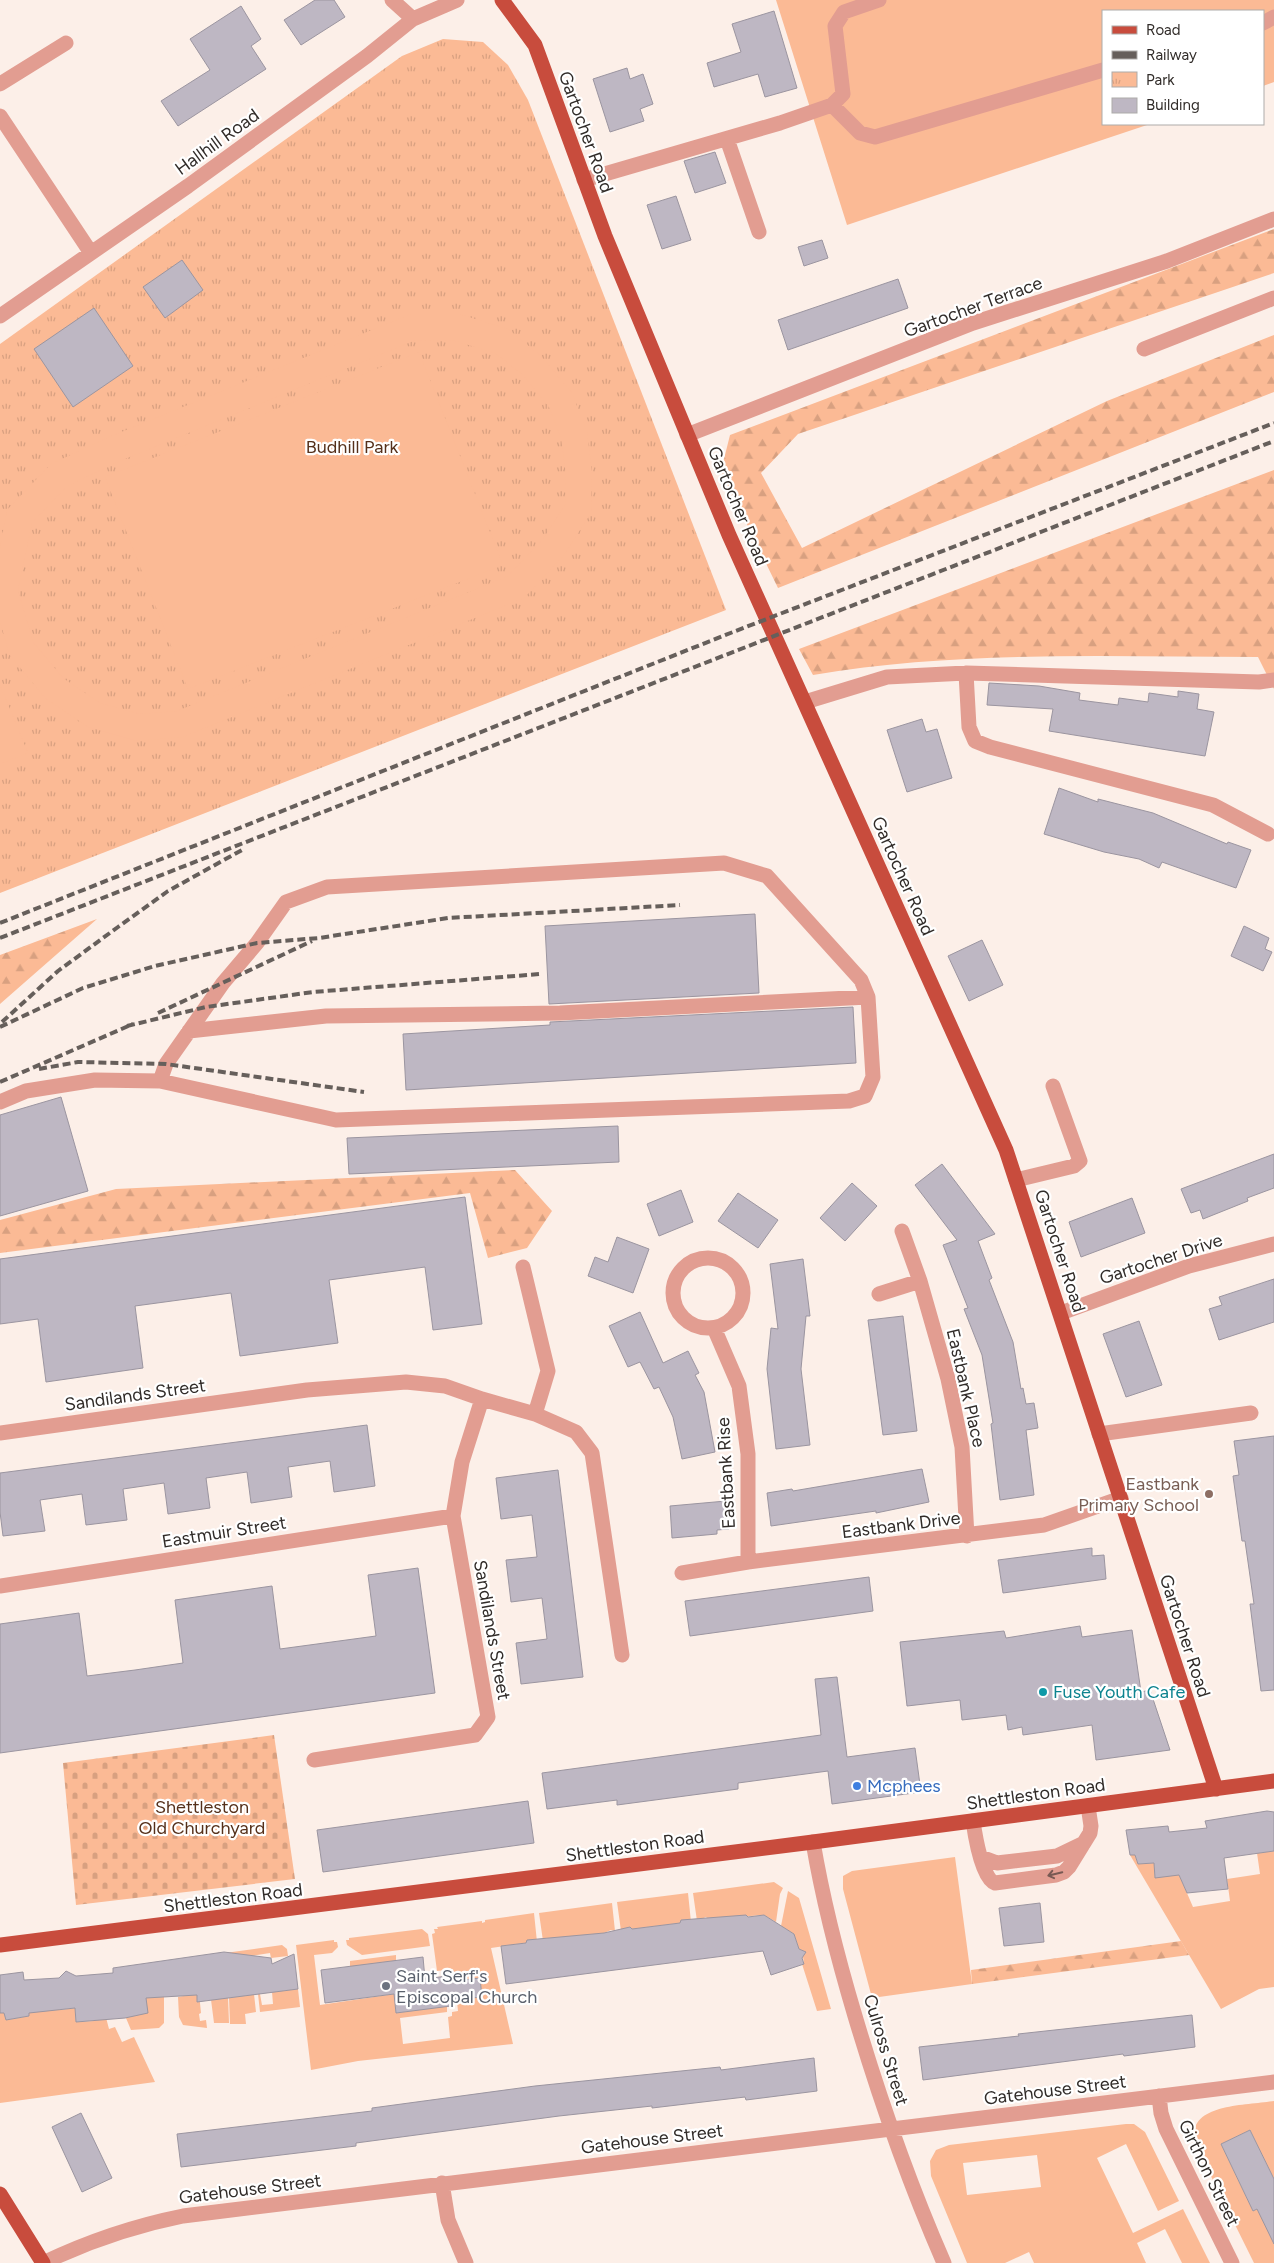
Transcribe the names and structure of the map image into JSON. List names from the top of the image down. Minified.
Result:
{"streets":{"main road":["Gartocher Road","Shettleston Road"],"street":["Hallhill Road","Gartocher Terrace","Gartocher Drive","Eastbank Place","Sandilands Street","Eastbank Rise","Eastbank Drive","Eastmuir Street","Culross Street","Gatehouse Street","Girthon Street"]},"crossings":[["Gartocher Road","Gartocher Terrace"],["Gartocher Road","Gartocher Drive"],["Gartocher Road","Eastbank Drive"],["Gartocher Road","Shettleston Road"],["Eastbank Place","Eastbank Drive"],["Sandilands Street","Eastmuir Street"],["Eastbank Rise","Eastbank Drive"],["Shettleston Road","Culross Street"],["Culross Street","Gatehouse Street"],["Gatehouse Street","Girthon Street"]],"parks":["Budhill Park","Shettleston Old Churchyard"],"places":["Eastbank Primary School","Fuse Youth Cafe","Mcphees","Saint Serf's Episcopal Church"],"legend":["Road","Railway","Park","Building"]}
